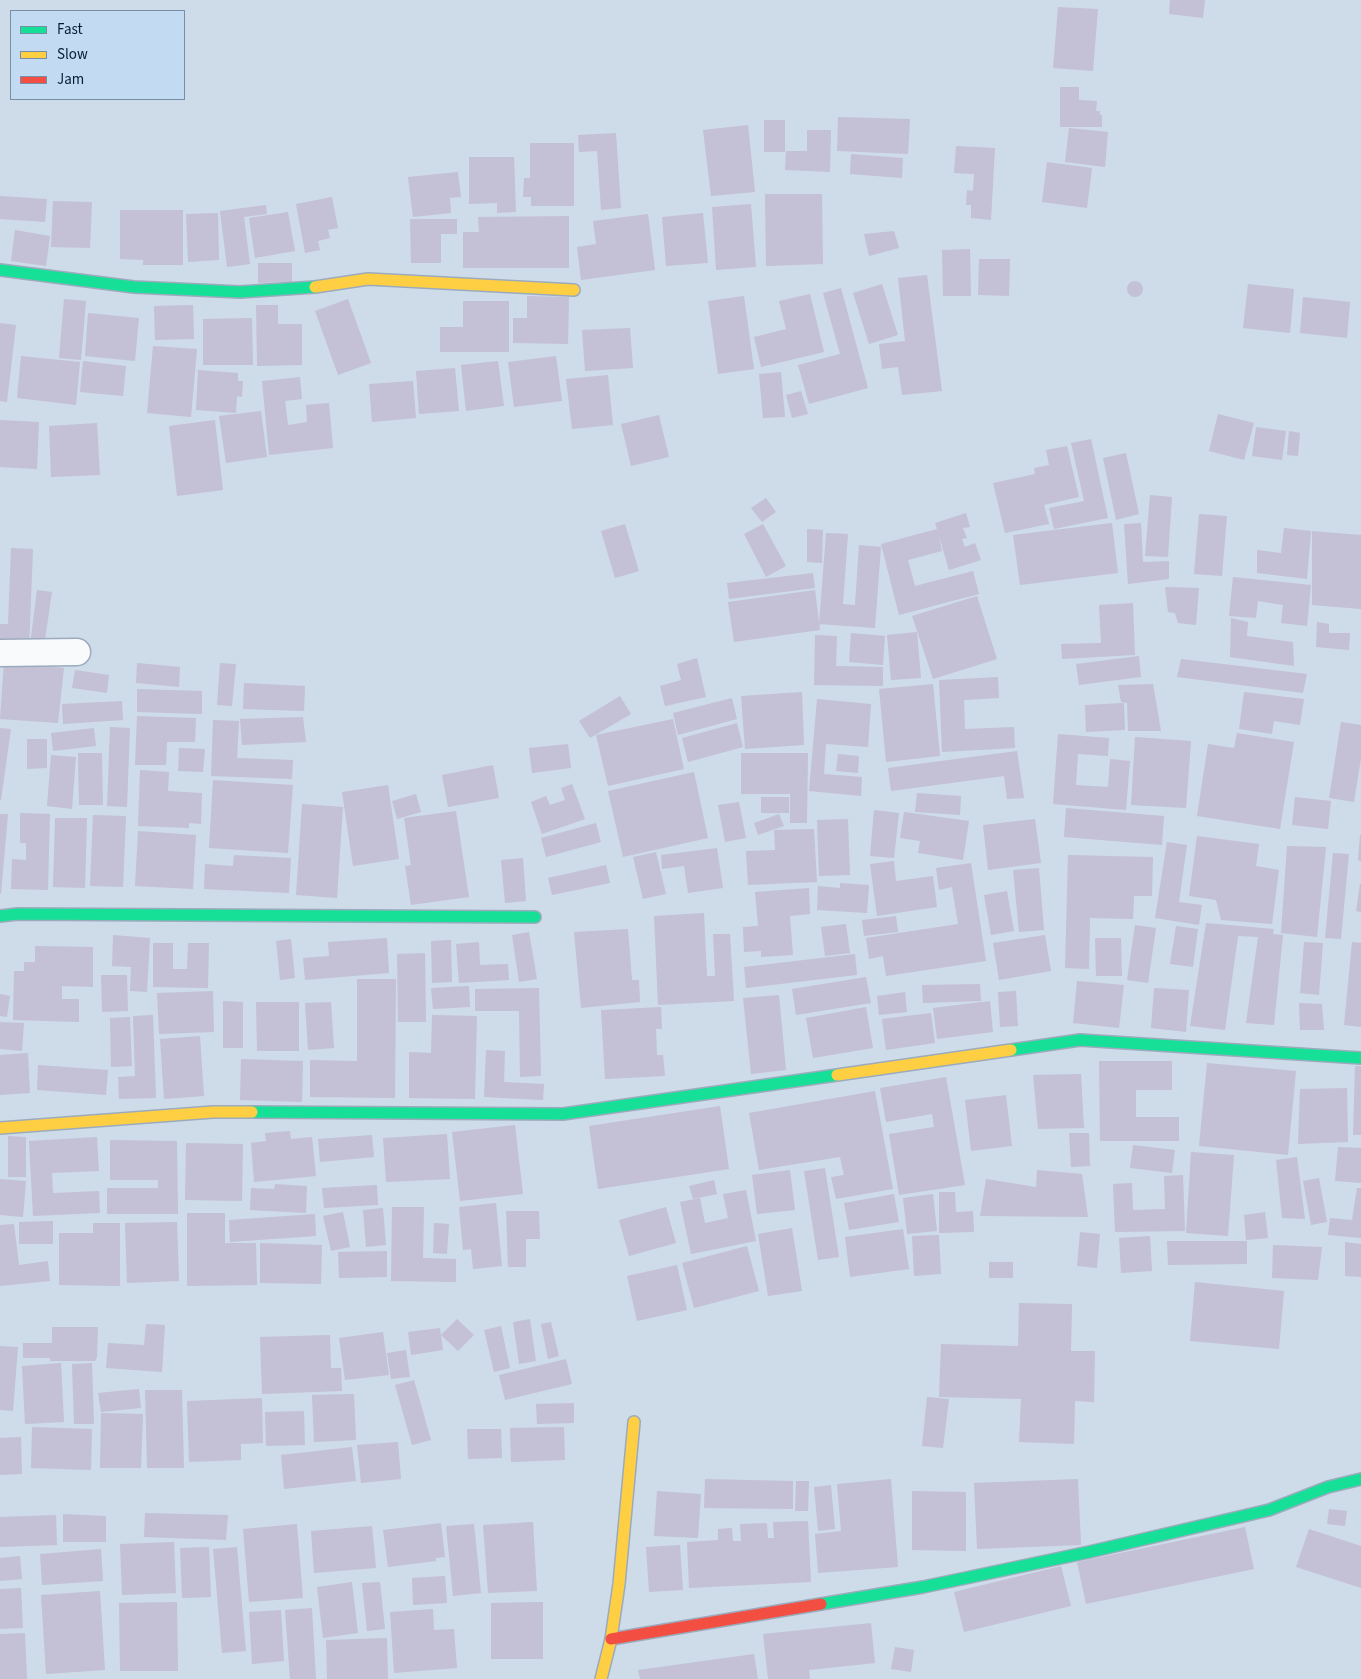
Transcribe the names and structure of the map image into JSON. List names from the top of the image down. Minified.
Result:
{"legend":["Fast","Slow","Jam"]}
